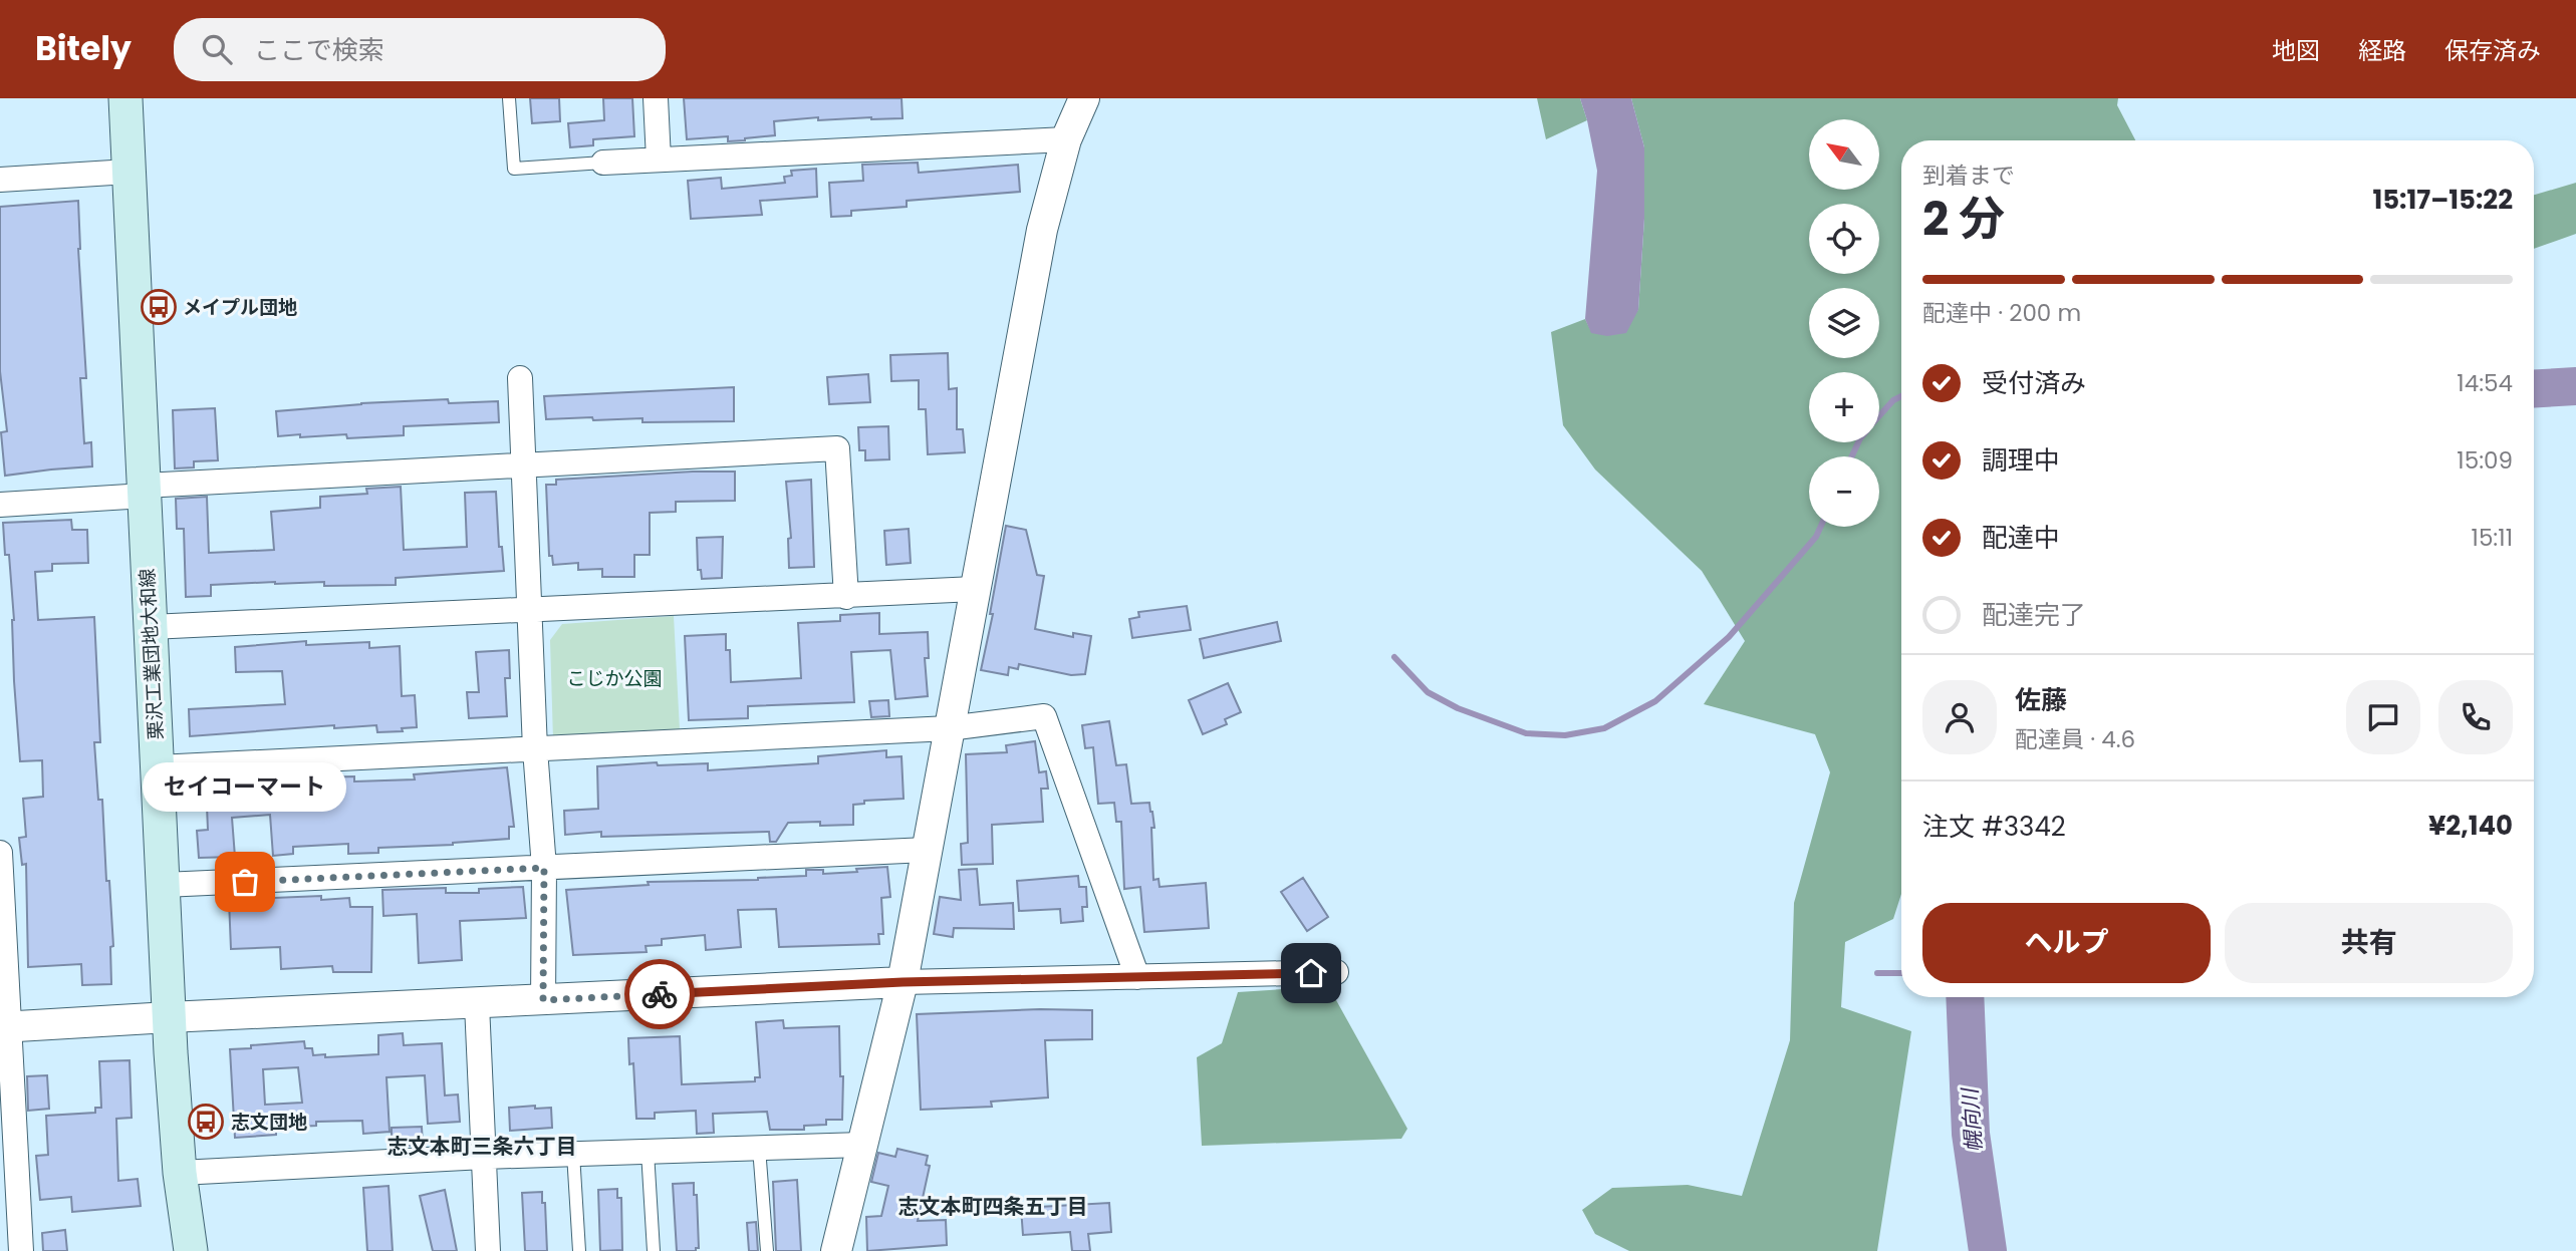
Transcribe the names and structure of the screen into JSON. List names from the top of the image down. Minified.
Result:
{"streets":{"main road":["栗沢工業団地大和線"]},"districts":["志文本町三条六丁目","志文本町四条五丁目"],"water":["幌向川"],"parks":["こじか公園"],"places":{"bus stop":["メイプル団地","志文団地"],"other":["セイコーマート"]},"north":"top left","page":{"header":"Bitely","search":"ここで検索","nav":["地図","経路","保存済み"],"map_buttons":["+","−"],"heading":["2 分","到着まで","15:17–15:22"],"panel":["佐藤","配達員 · 4.6","注文 #3342","¥2,140"],"bar":"配達中 · 200 m","list":[["受付済み","14:54"],["調理中","15:09"],["配達中","15:11"],"配達完了"],"bubble":"セイコーマート","buttons":["ヘルプ","共有"]}}
